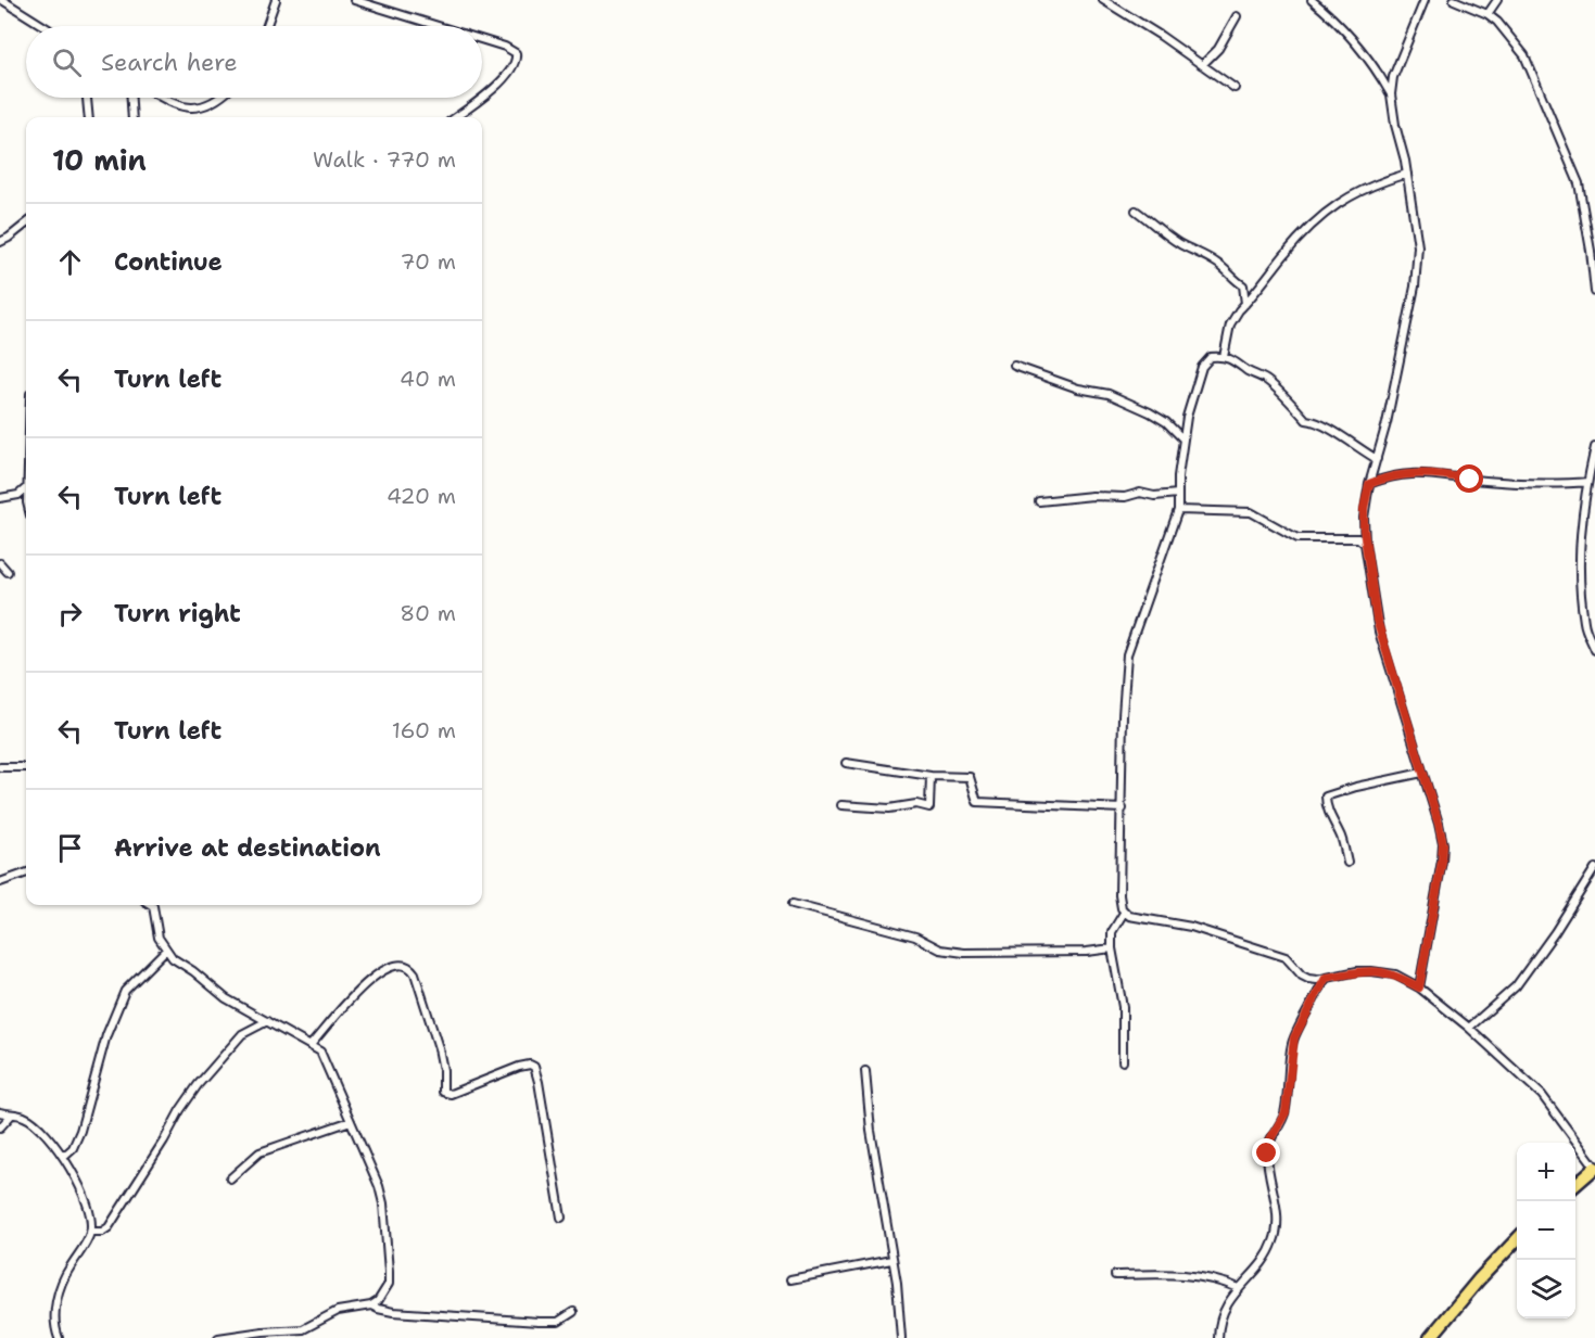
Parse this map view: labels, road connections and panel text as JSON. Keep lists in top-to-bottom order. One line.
{"page":{"search":"Search here","heading":["10 min","Walk · 770 m"],"list":[["Continue","70 m"],["Turn left","40 m"],["Turn left","420 m"],["Turn right","80 m"],["Turn left","160 m"],"Arrive at destination"],"map_buttons":["+","−"]}}
